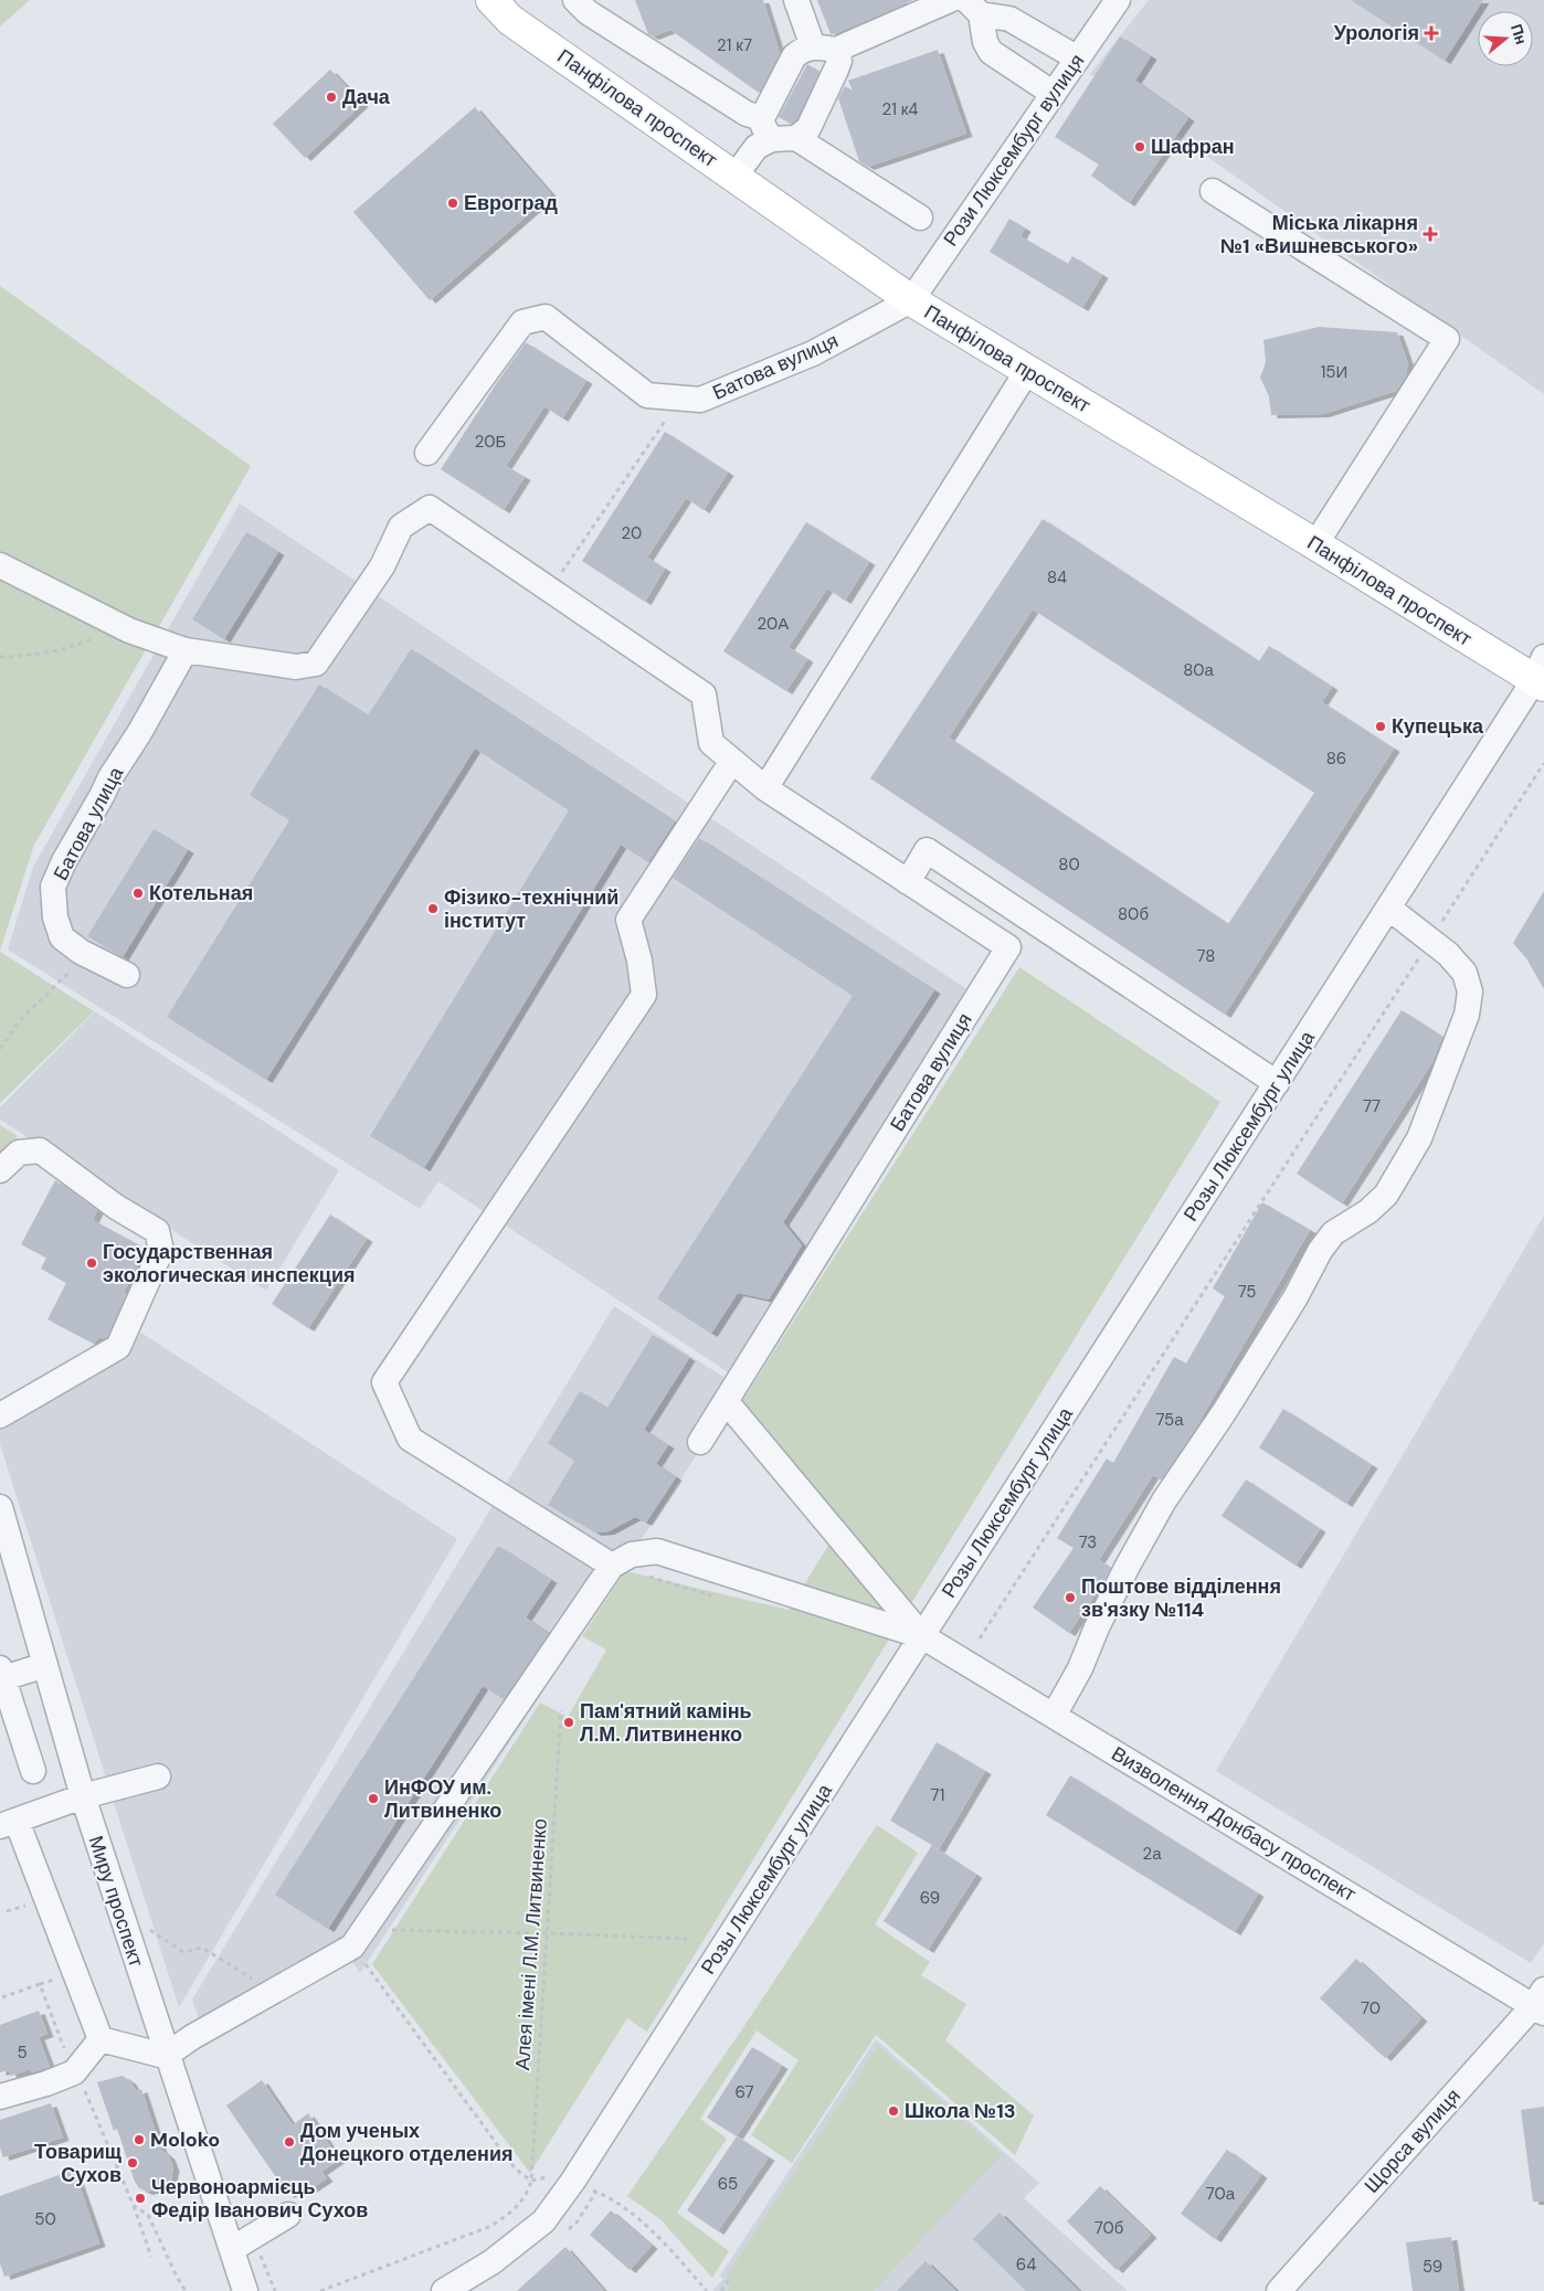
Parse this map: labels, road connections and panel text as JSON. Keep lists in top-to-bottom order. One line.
{"streets":{"main road":["Панфілова проспект"],"street":["Рози Люксембург вулиця","Батова вулиця","Батова улица","Розы Люксембург улица","Визволення Донбасу проспект","Миру проспект","Щорса вулиця"],"path":["Алея імені Л.М. Литвиненко"]},"crossings":[["Панфілова проспект","Рози Люксембург вулиця"],["Панфілова проспект","Батова вулиця"],["Панфілова проспект","Розы Люксембург улица"],["Рози Люксембург вулиця","Батова вулиця"],["Розы Люксембург улица","Визволення Донбасу проспект"],["Визволення Донбасу проспект","Щорса вулиця"]],"places":{"health":["Урологія","Міська лікарня №1 «Вишневського»"],"other":["Дача","Шафран","Евроград","Купецька","Котельная","Фізико-технічний інститут","Государственная экологическая инспекция","Поштове відділення зв'язку №114","Пам'ятний камінь Л.М. Литвиненко","ИнФОУ им. Литвиненко","Школа №13","Moloko","Дом ученых Донецкого отделения","Товарищ Сухов","Червоноармієць Федір Іванович Сухов"]},"house_numbers":["21 к7","21 к4","15И","20Б","20","84","20А","80а","86","80","80б","78","77","75","75а","73","71","2а","69","70","5","67","65","70а","50","70б","64","59"],"north":"right"}
